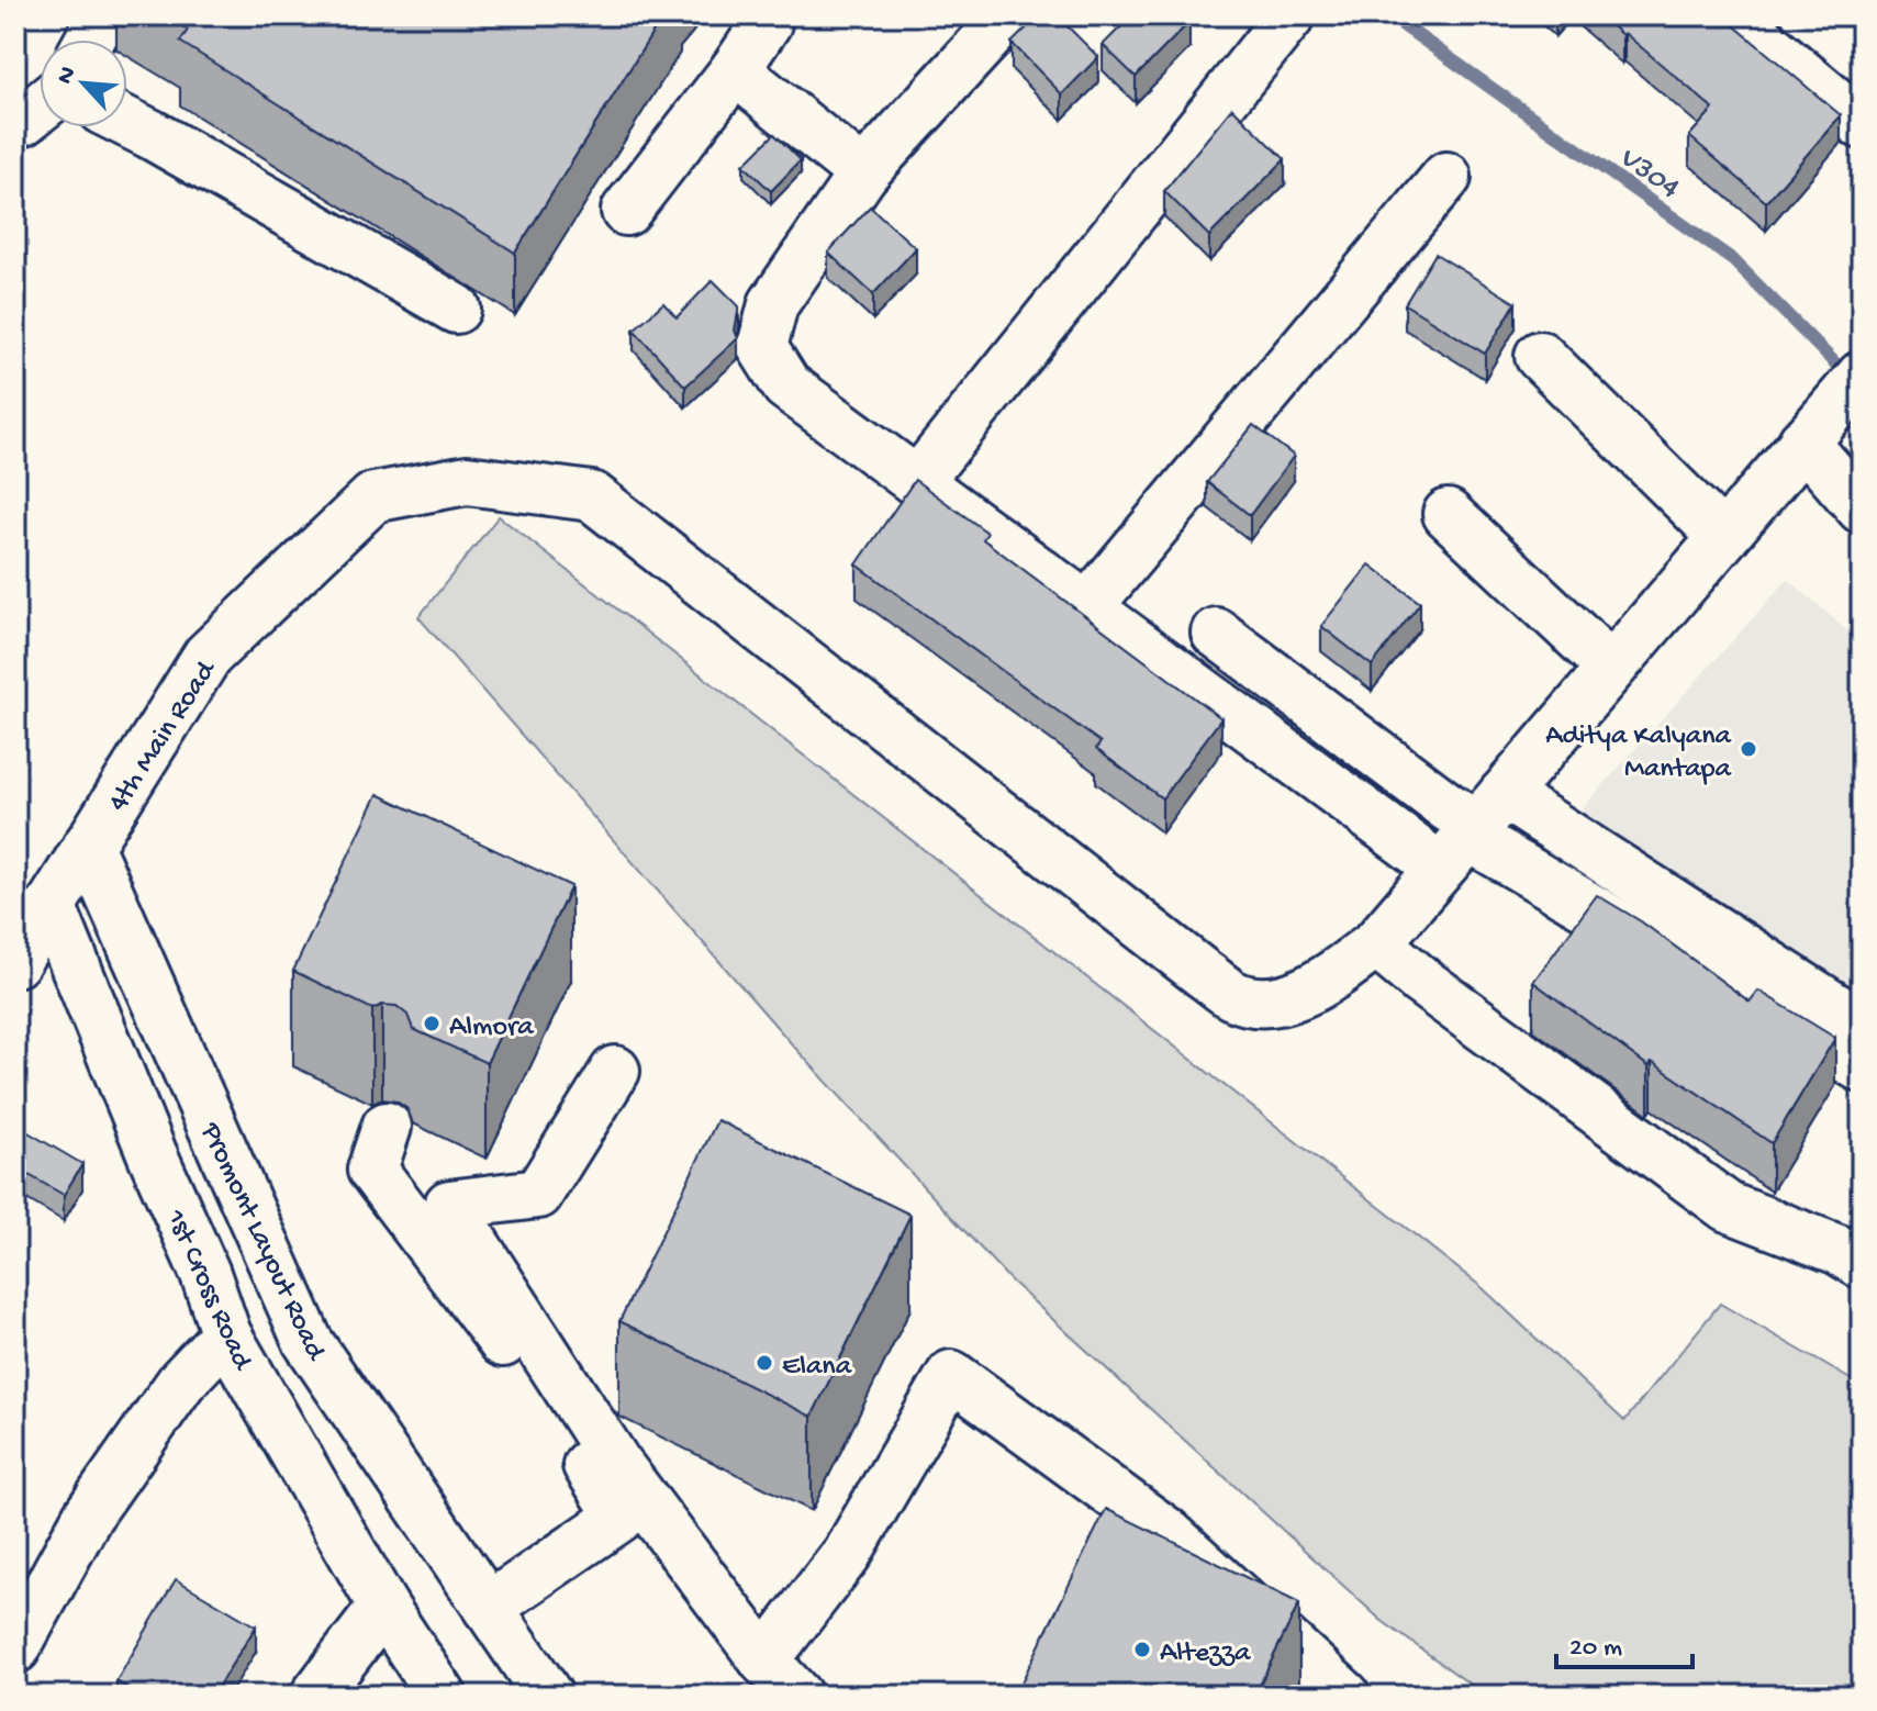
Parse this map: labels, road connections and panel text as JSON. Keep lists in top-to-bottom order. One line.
{"streets":{"street":["4th Main Road","Promont Layout Road","1st Cross Road"]},"crossings":[["4th Main Road","Promont Layout Road"],["4th Main Road","1st Cross Road"]],"water":["V304"],"places":["Aditya Kalyana Mantapa","Almora","Elana","Altezza"],"scale_bar":"20 m","north":"top left"}
